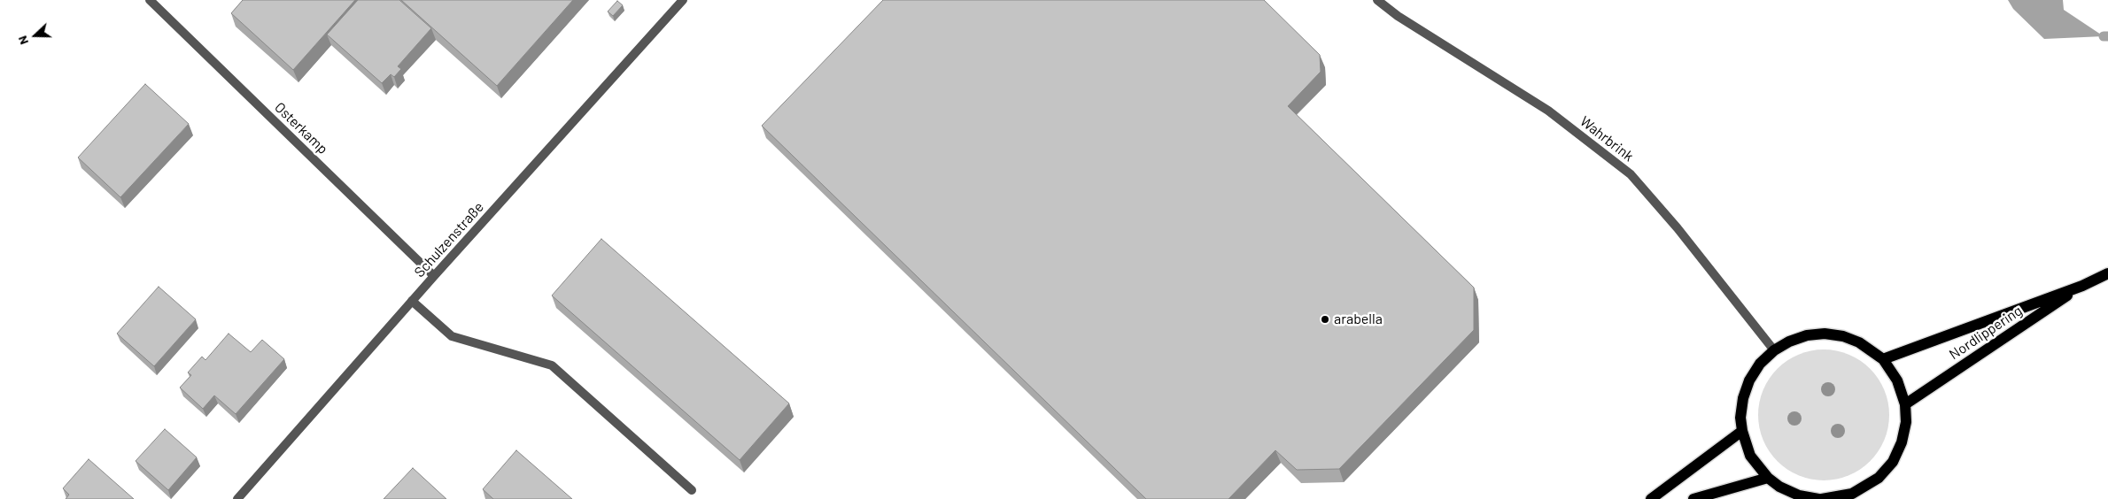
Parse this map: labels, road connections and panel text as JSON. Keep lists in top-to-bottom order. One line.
{"streets":{"main road":["Nordlippering"],"street":["Osterkamp","Wahrbrink","Schulzenstraße"]},"crossings":[["Osterkamp","Schulzenstraße"]],"places":["arabella"],"north":"left"}
